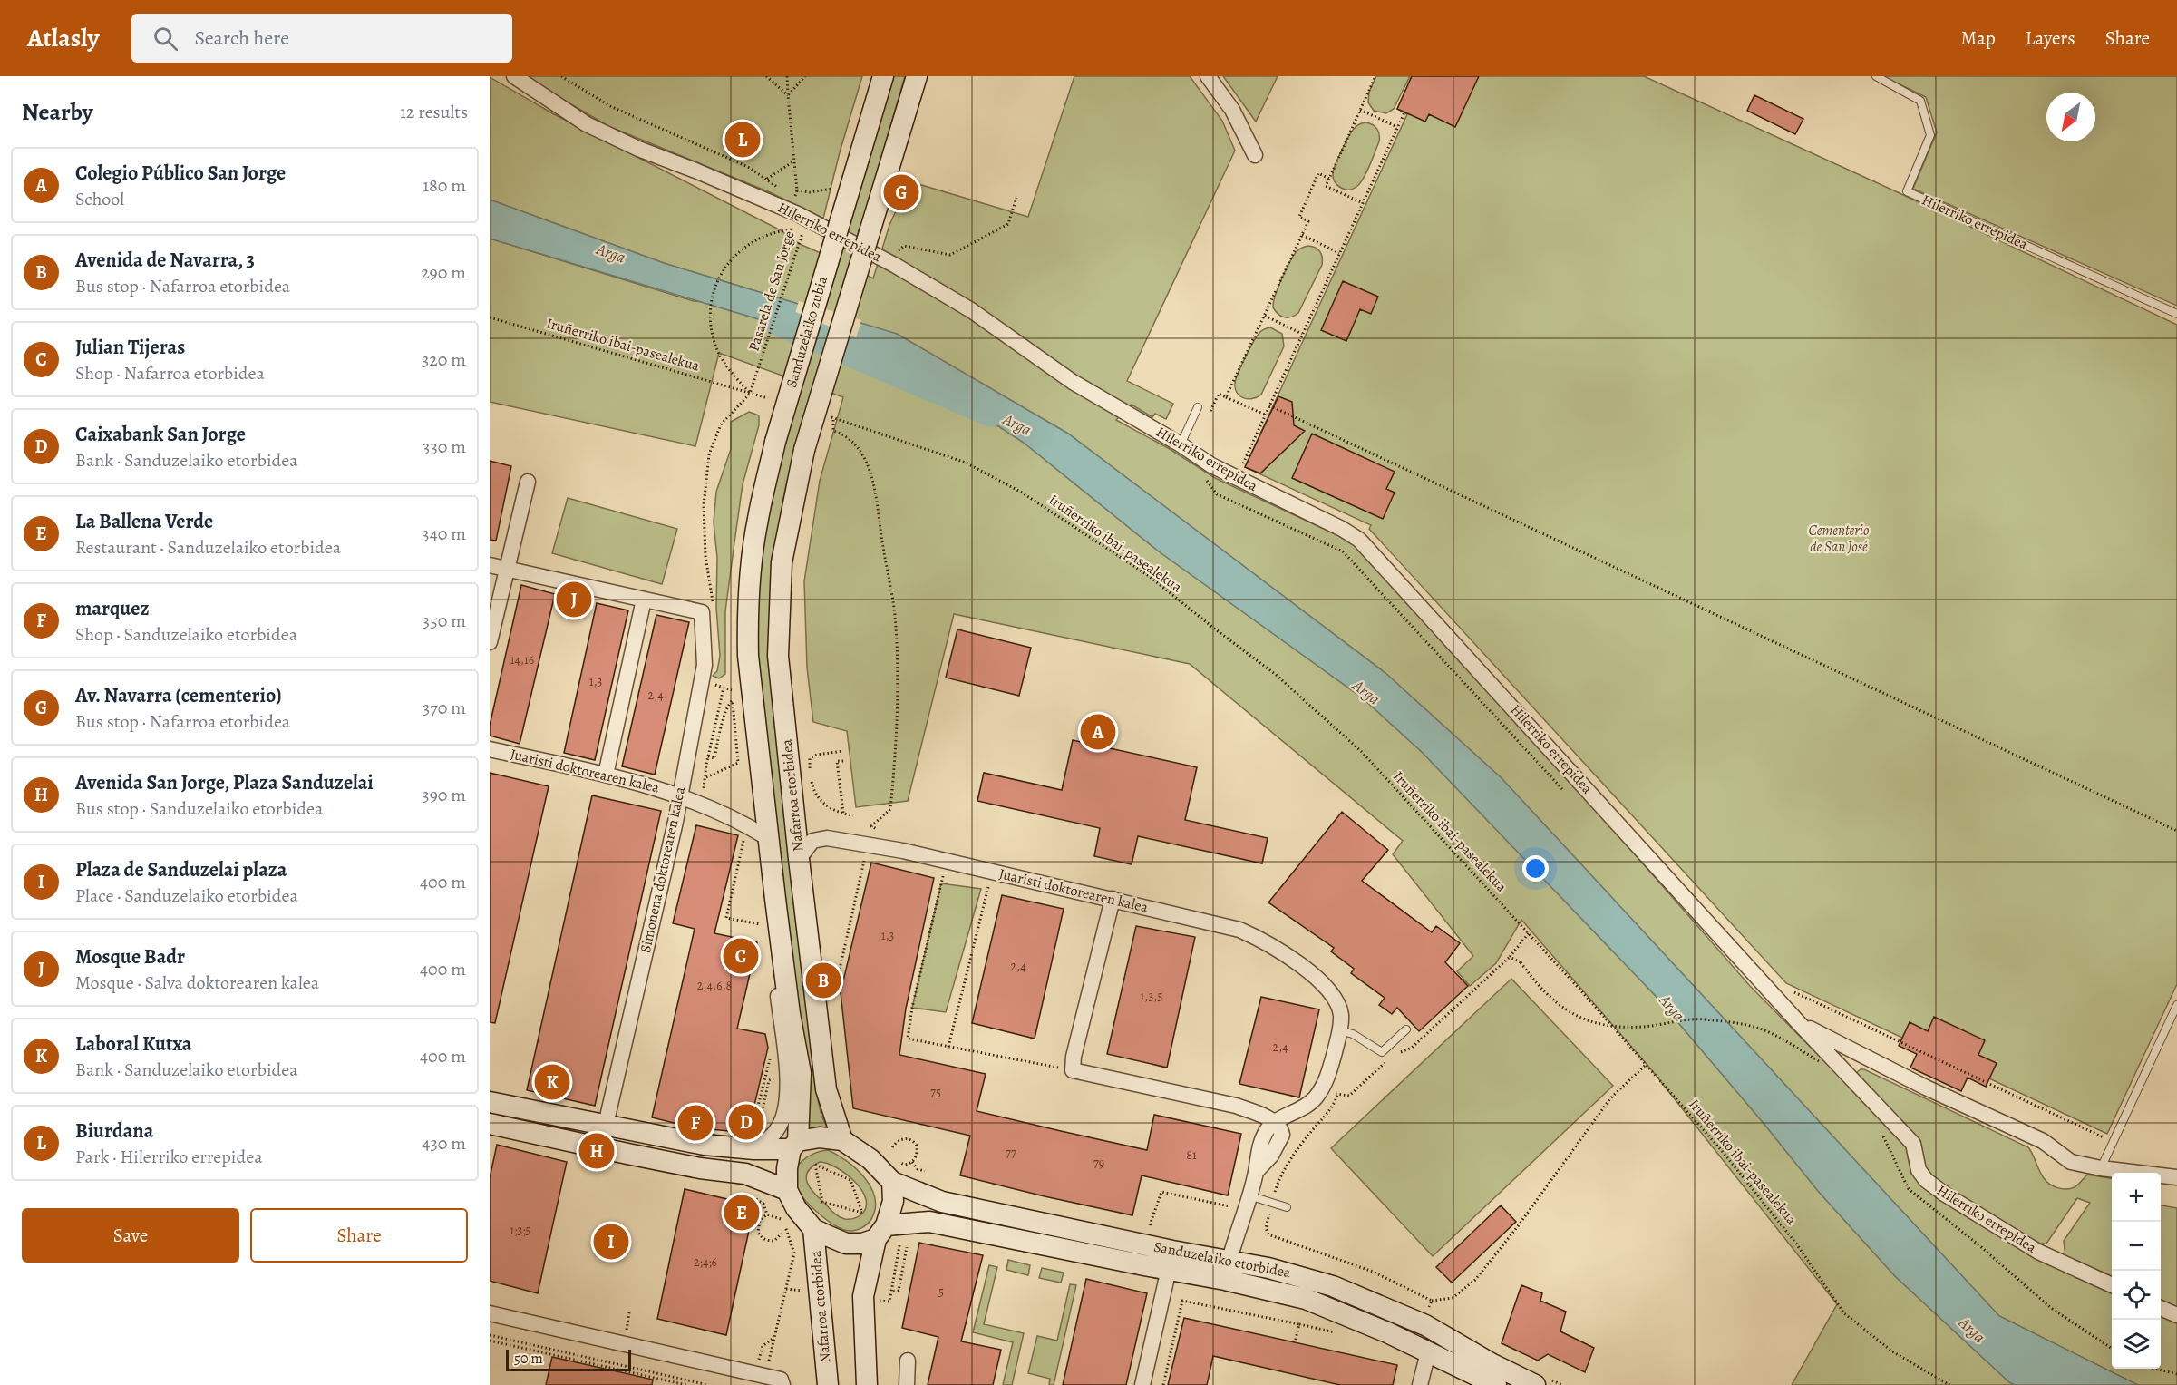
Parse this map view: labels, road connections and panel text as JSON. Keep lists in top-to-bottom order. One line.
{"streets":{"main road":["Sanduzelaiko zubia","Nafarroa etorbidea","Sanduzelaiko etorbidea"],"street":["Hilerriko errepidea","Juaristi doktorearen kalea","Simonena doktorearen kalea"],"path":["Pasarela de San Jorge","Iruñerriko ibai-pasealekua"]},"crossings":[["Pasarela de San Jorge","Iruñerriko ibai-pasealekua"],["Sanduzelaiko zubia","Nafarroa etorbidea"],["Juaristi doktorearen kalea","Nafarroa etorbidea"],["Juaristi doktorearen kalea","Simonena doktorearen kalea"],["Nafarroa etorbidea","Sanduzelaiko etorbidea"]],"water":["Arga"],"parks":["Cementerio de San José"],"house_numbers":["14,16","1,3","2,4","1,3","2,4","2,4,6,8","1,3,5","2,4","75","77","81","79","1;3;5","2;4;6","5"],"scale_bar":"50 m","north":"bottom left","page":{"header":"Atlasly","search":"Search here","nav":["Map","Layers","Share"],"heading":["Nearby","12 results"],"pins":["L","G","J","A","C","B","K","D","F","H","E","I"],"list":[{"mark":"A","name":"Colegio Público San Jorge","note":"School","value":"180 m"},{"mark":"B","name":"Avenida de Navarra, 3","note":"Bus stop · Nafarroa etorbidea","value":"290 m"},{"mark":"C","name":"Julian Tijeras","note":"Shop · Nafarroa etorbidea","value":"320 m"},{"mark":"D","name":"Caixabank San Jorge","note":"Bank · Sanduzelaiko etorbidea","value":"330 m"},{"mark":"E","name":"La Ballena Verde","note":"Restaurant · Sanduzelaiko etorbidea","value":"340 m"},{"mark":"F","name":"marquez","note":"Shop · Sanduzelaiko etorbidea","value":"350 m"},{"mark":"G","name":"Av. Navarra (cementerio)","note":"Bus stop · Nafarroa etorbidea","value":"370 m"},{"mark":"H","name":"Avenida San Jorge, Plaza Sanduzelai","note":"Bus stop · Sanduzelaiko etorbidea","value":"390 m"},{"mark":"I","name":"Plaza de Sanduzelai plaza","note":"Place · Sanduzelaiko etorbidea","value":"400 m"},{"mark":"J","name":"Mosque Badr","note":"Mosque · Salva doktorearen kalea","value":"400 m"},{"mark":"K","name":"Laboral Kutxa","note":"Bank · Sanduzelaiko etorbidea","value":"400 m"},{"mark":"L","name":"Biurdana","note":"Park · Hilerriko errepidea","value":"430 m"}],"map_buttons":["+","−"],"buttons":["Save","Share"],"scale":"50 m"}}
